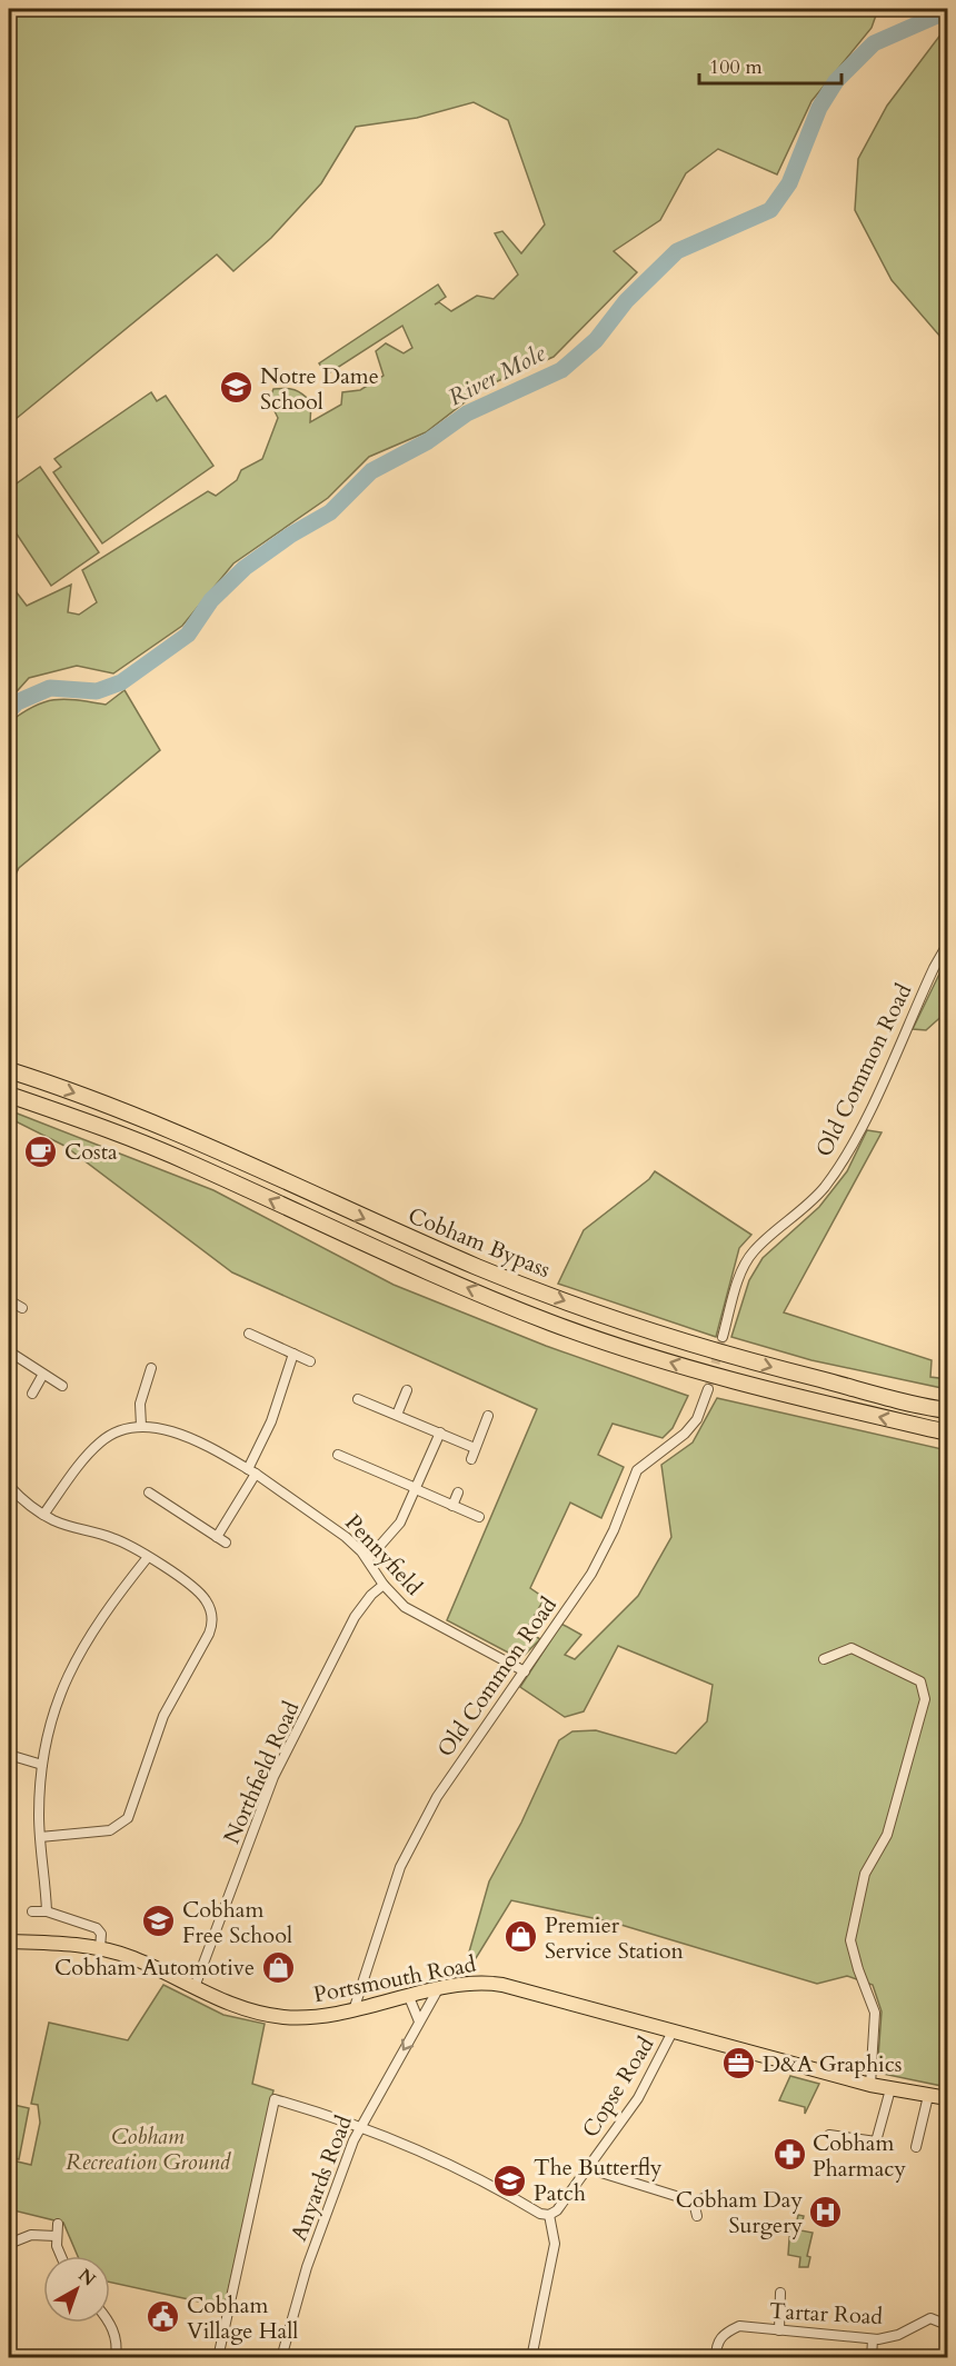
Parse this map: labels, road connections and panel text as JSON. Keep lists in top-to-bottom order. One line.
{"streets":{"highway":["Cobham Bypass"],"main road":["Portsmouth Road"],"street":["Old Common Road","Pennyfield","Northfield Road","Copse Road","Anyards Road","Tartar Road"]},"crossings":[["Old Common Road","Pennyfield"],["Old Common Road","Portsmouth Road"],["Pennyfield","Northfield Road"],["Northfield Road","Portsmouth Road"],["Portsmouth Road","Copse Road"],["Portsmouth Road","Anyards Road"]],"water":["River Mole"],"parks":["Cobham Recreation Ground"],"places":{"school or university":["Notre Dame School","Cobham Free School","The Butterfly Patch"],"cafe":["Costa"],"shop":["Premier Service Station","Cobham Automotive"],"office":["D&A Graphics"],"pharmacy":["Cobham Pharmacy"],"hospital":["Cobham Day Surgery"],"public building":["Cobham Village Hall"]},"scale_bar":"100 m","north":"top right"}
